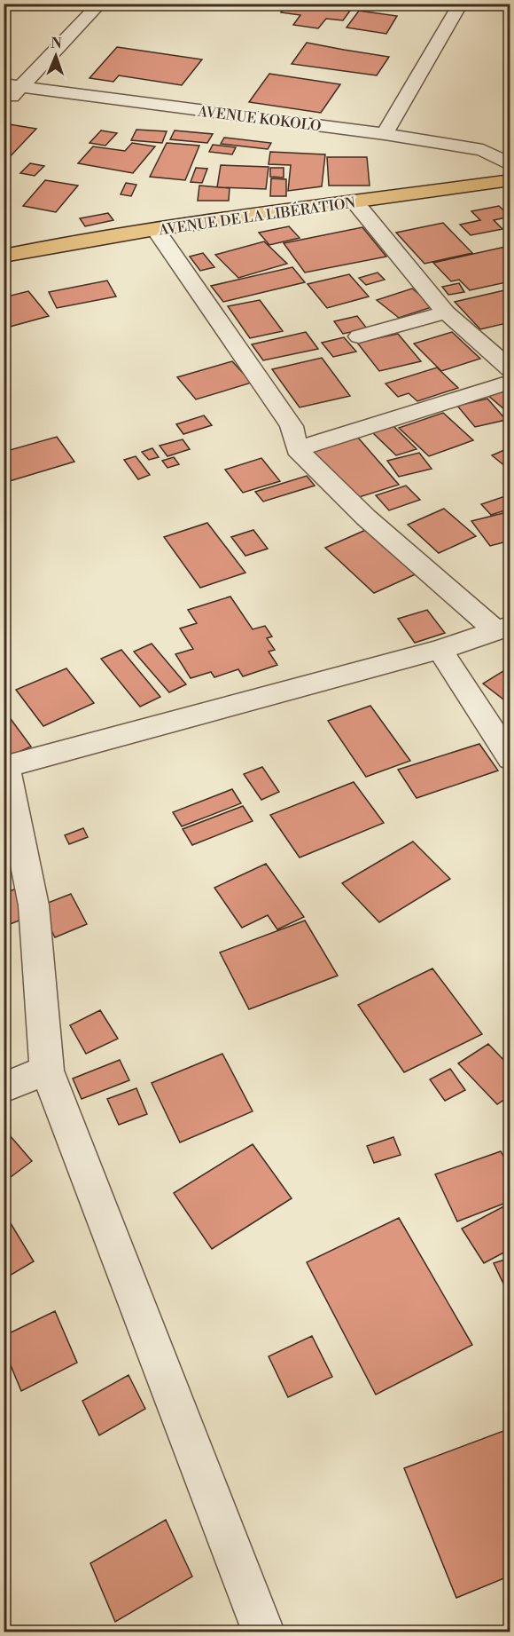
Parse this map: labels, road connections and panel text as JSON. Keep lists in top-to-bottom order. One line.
{"streets":{"highway":["AVENUE DE LA LIBÉRATION"],"street":["AVENUE KOKOLO"]},"crossings":[["AVENUE KOKOLO","AVENUE DE LA LIBÉRATION"]],"north":"top"}
